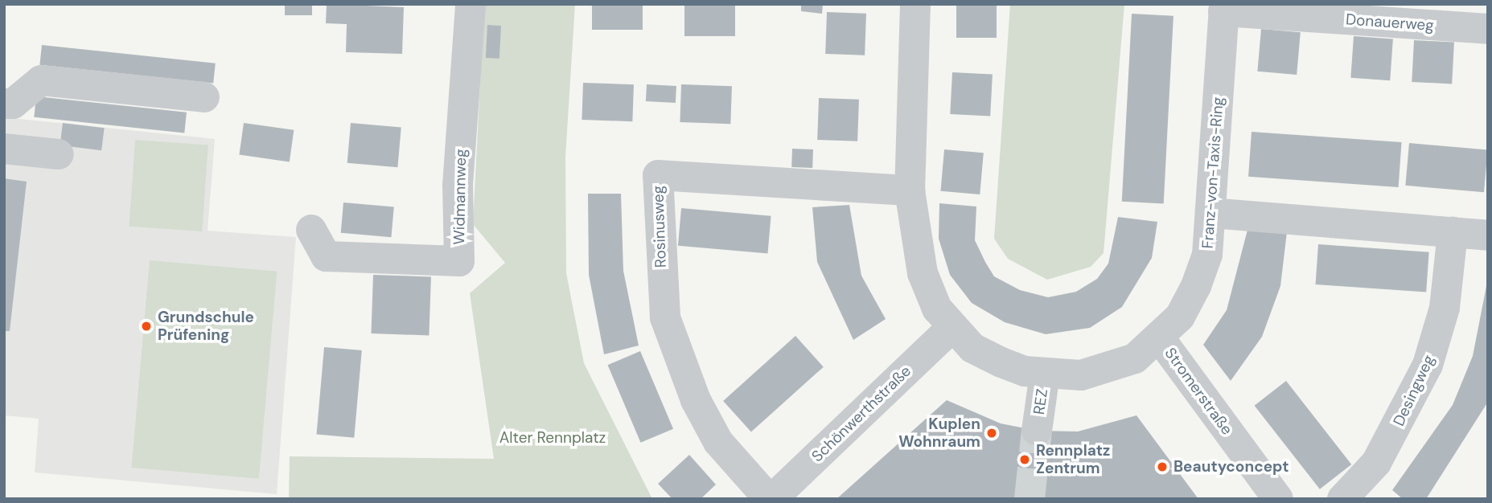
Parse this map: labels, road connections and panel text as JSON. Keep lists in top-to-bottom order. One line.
{"streets":{"street":["Donauerweg","Franz-von-Taxis-Ring","Widmannweg","Rosinusweg","Desingweg","Stromerstraße","REZ","Schönwerthstraße"]},"crossings":[["Donauerweg","Franz-von-Taxis-Ring"],["Franz-von-Taxis-Ring","Stromerstraße"],["Franz-von-Taxis-Ring","REZ"],["Franz-von-Taxis-Ring","Schönwerthstraße"],["Rosinusweg","Schönwerthstraße"]],"parks":["Alter Rennplatz"],"places":["Grundschule Prüfening","Kuplen Wohnraum","Rennplatz Zentrum","Beautyconcept"]}
